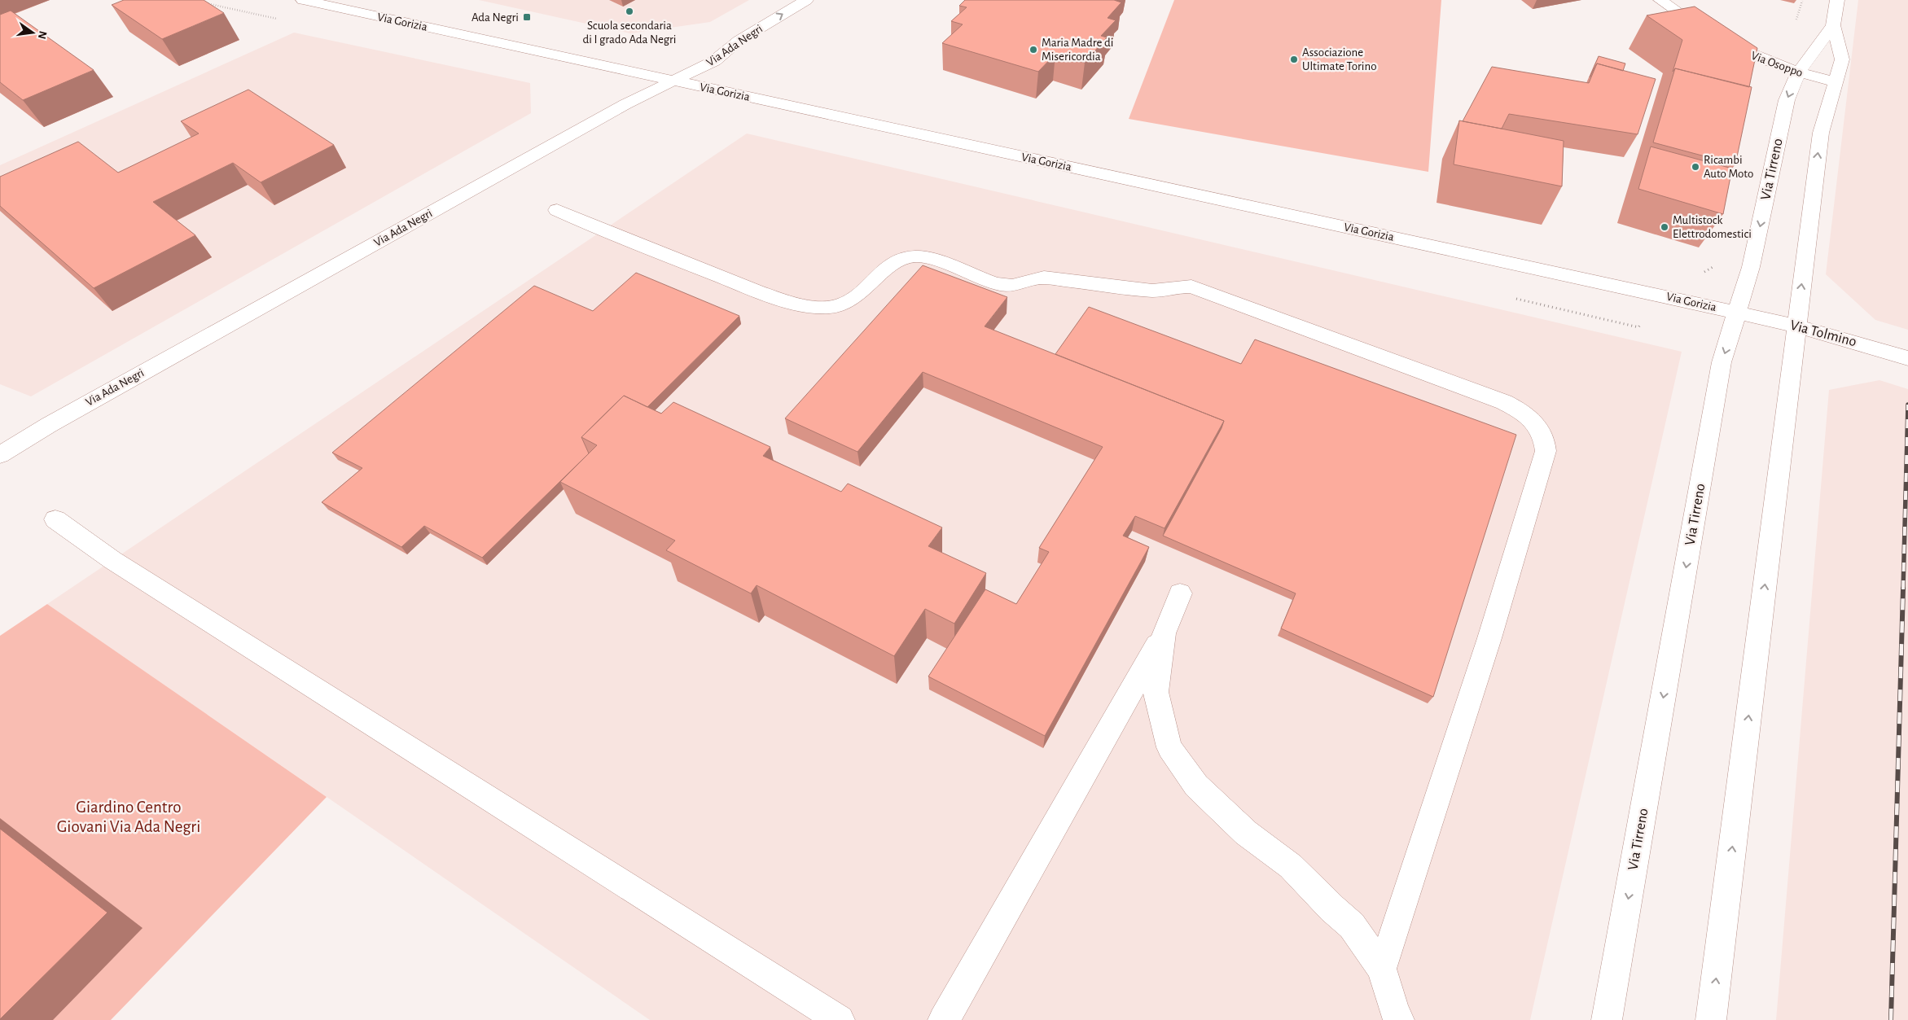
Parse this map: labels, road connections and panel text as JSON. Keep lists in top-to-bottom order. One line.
{"streets":{"street":["Via Gorizia","Via Ada Negri","Via Osoppo","Via Tirreno","Via Tolmino"]},"crossings":[["Via Gorizia","Via Ada Negri"],["Via Gorizia","Via Tirreno"],["Via Gorizia","Via Tolmino"],["Via Osoppo","Via Tirreno"],["Via Tirreno","Via Tolmino"]],"parks":["Giardino Centro Giovani Via Ada Negri"],"places":{"other":["Scuola secondaria di I grado Ada Negri","Maria Madre di Misericordia","Associazione Ultimate Torino","Ricambi Auto Moto","Multistock Elettrodomestici"],"transit":["Ada Negri"]},"north":"right"}
